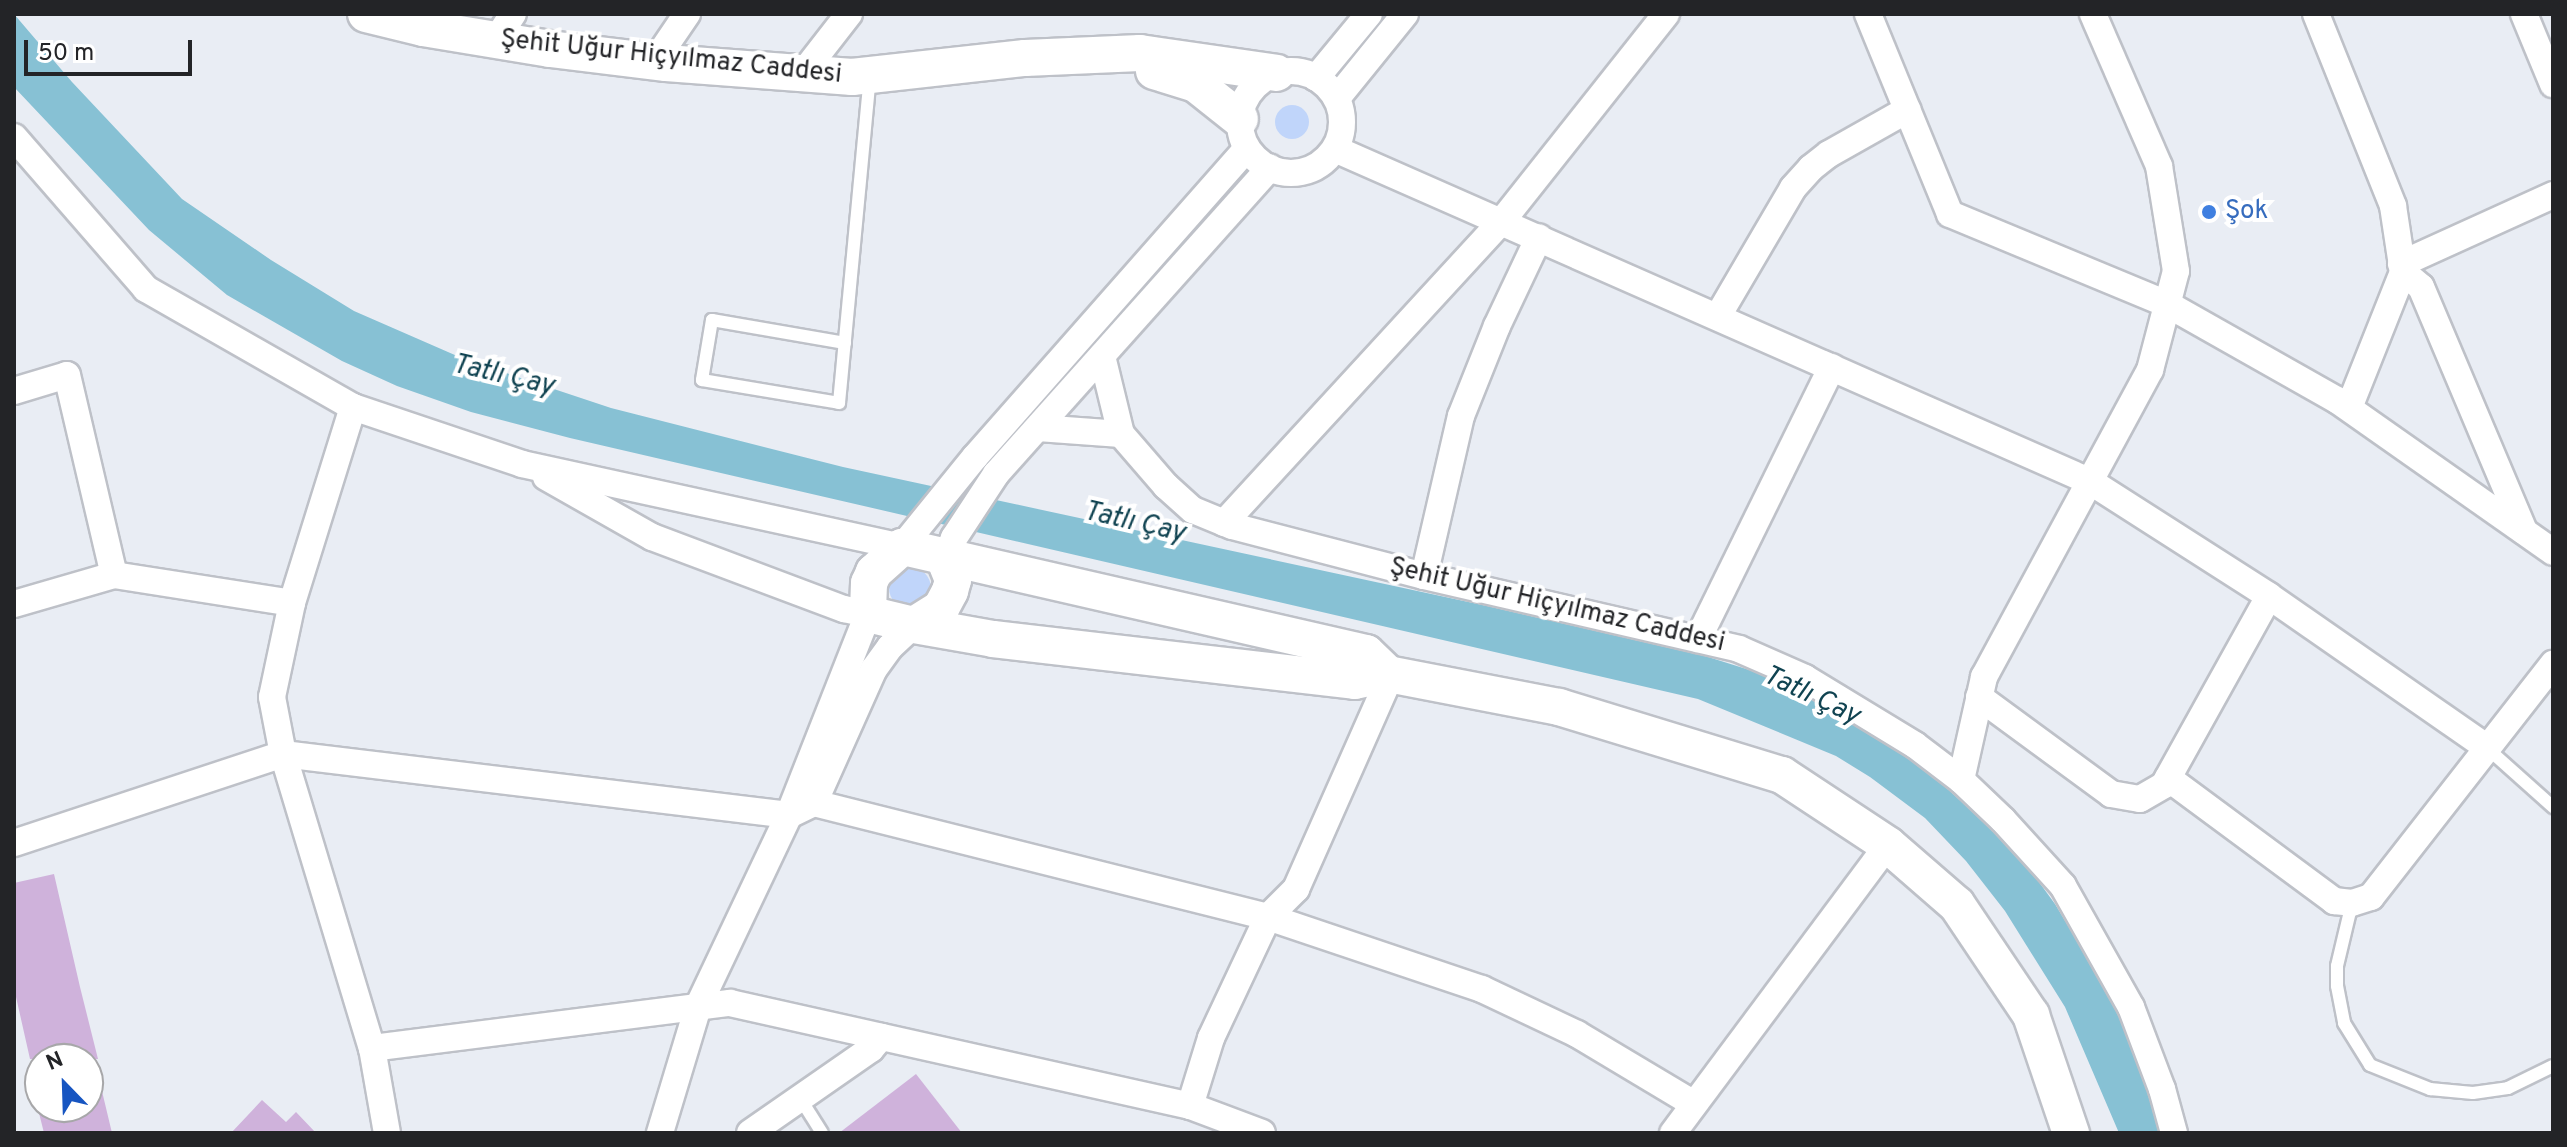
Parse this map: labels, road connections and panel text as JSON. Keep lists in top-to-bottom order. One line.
{"streets":{"street":["Şehit Uğur Hiçyılmaz Caddesi"]},"water":["Tatlı Çay"],"places":["Şok"],"scale_bar":"50 m","north":"top left"}
